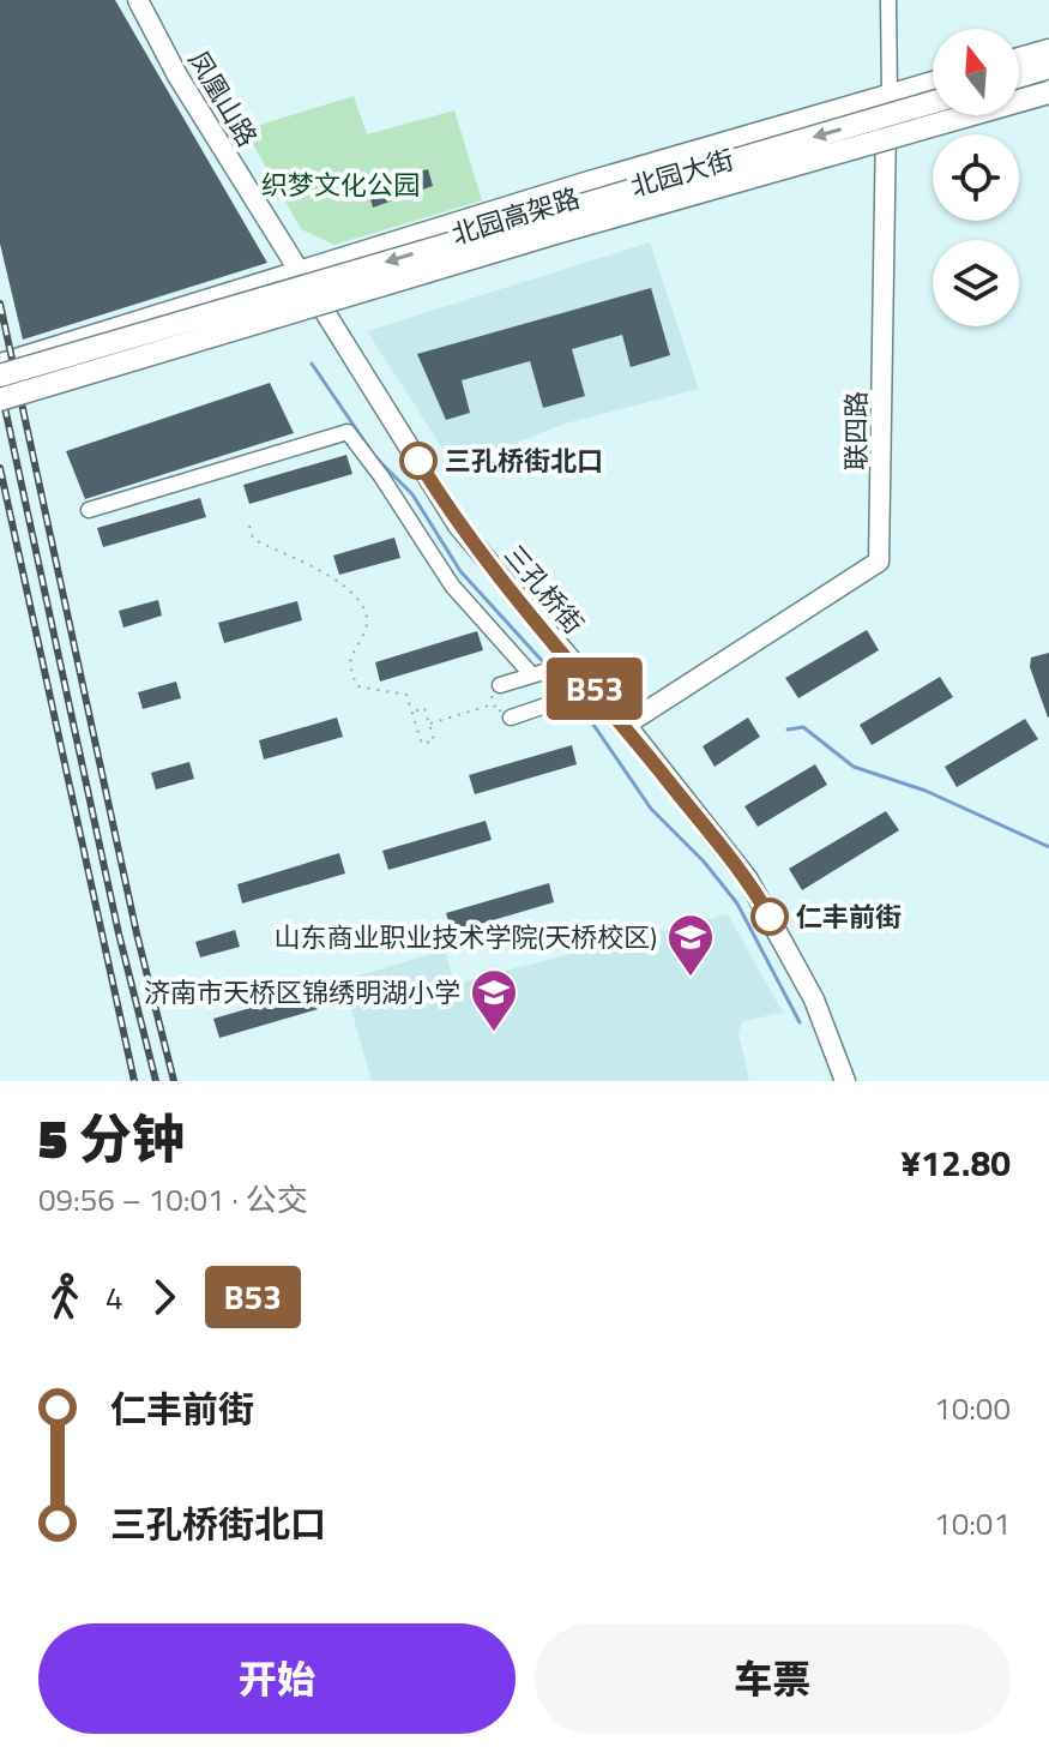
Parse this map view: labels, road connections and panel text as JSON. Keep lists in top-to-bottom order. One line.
{"streets":{"highway":["北园高架路"],"main road":["凤凰山路","北园大街","联四路","三孔桥街"]},"crossings":[["凤凰山路","北园大街"],["凤凰山路","三孔桥街"],["北园大街","北园高架路"],["北园大街","联四路"],["北园大街","三孔桥街"],["联四路","三孔桥街"]],"parks":["织梦文化公园"],"places":{"other":["三孔桥街北口","仁丰前街"],"school or university":["山东商业职业技术学院(天桥校区)","济南市天桥区锦绣明湖小学"]},"lines":["bus line B53"],"north":"top","page":{"on_map":"B53","heading":["5 分钟","09:56 – 10:01 · 公交","¥12.80"],"legs":["4","B53"],"list":[{"name":"仁丰前街","value":"10:00"},{"name":"三孔桥街北口","value":"10:01"}],"buttons":["开始","车票"]}}
